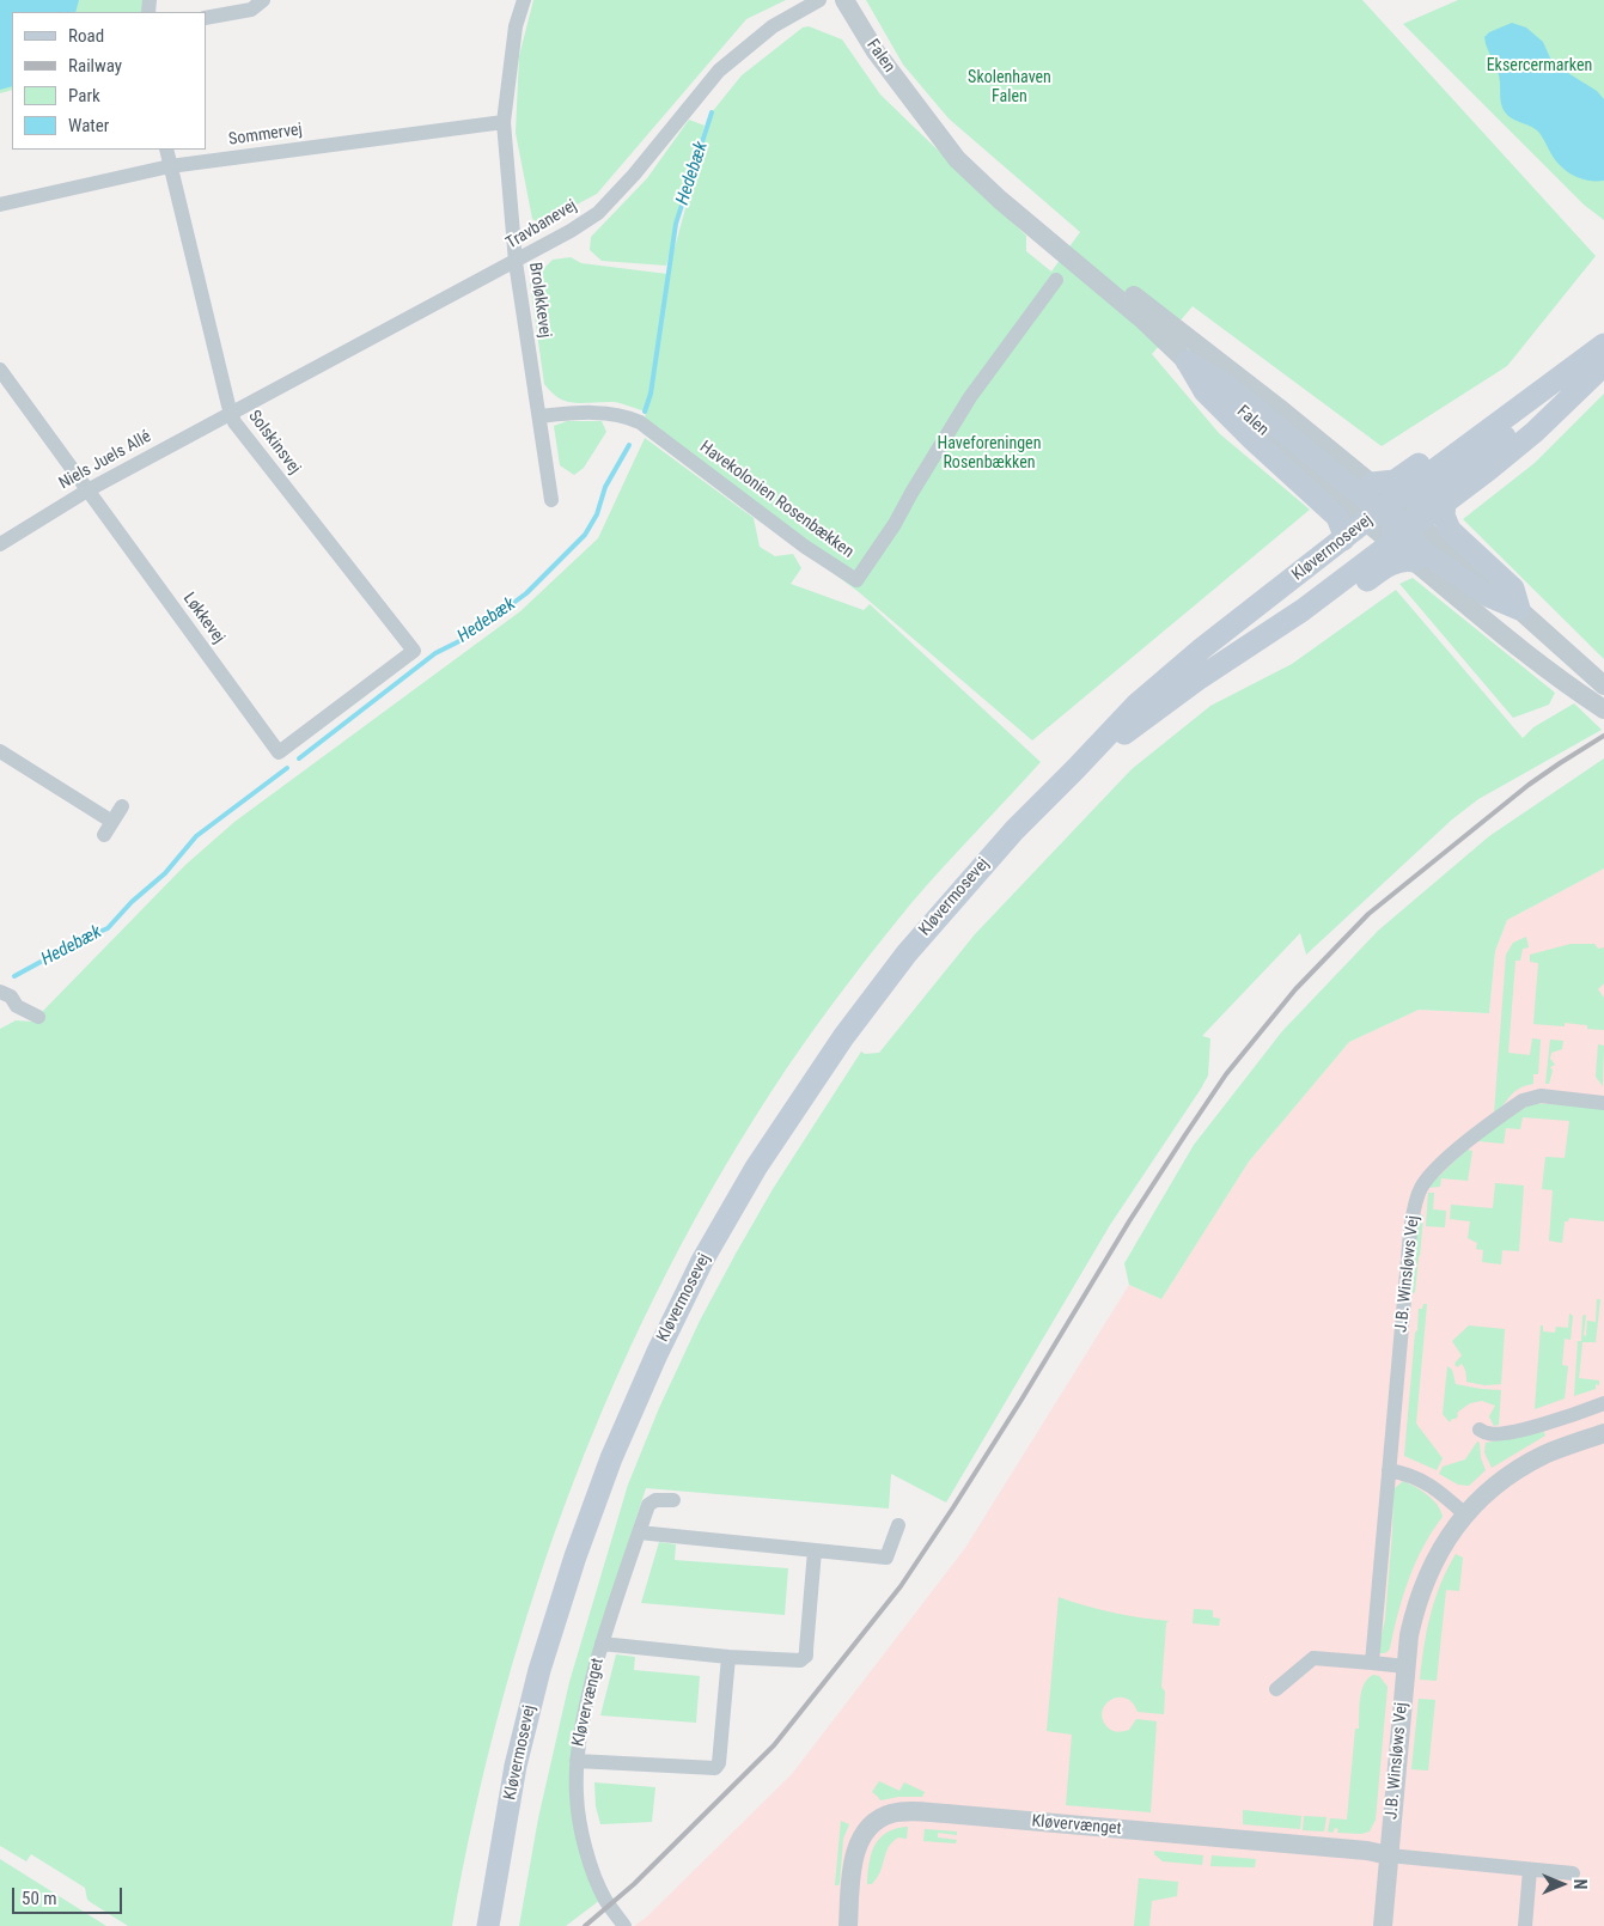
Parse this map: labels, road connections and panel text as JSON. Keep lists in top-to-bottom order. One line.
{"streets":{"main road":["Kløvermosevej"],"street":["Falen","Sommervej","Travbanevej","Broløkkevej","Solskinsvej","Niels Juels Allé","Havekolonien Rosenbækken","Løkkevej","J.B. Winsløws Vej","Kløvervænget"]},"crossings":[["Falen","Kløvermosevej"],["Sommervej","Broløkkevej"],["Sommervej","Solskinsvej"],["Travbanevej","Broløkkevej"],["Travbanevej","Solskinsvej"],["Travbanevej","Niels Juels Allé"],["Broløkkevej","Havekolonien Rosenbækken"],["Solskinsvej","Niels Juels Allé"],["Solskinsvej","Løkkevej"],["Niels Juels Allé","Løkkevej"],["J.B. Winsløws Vej","Kløvervænget"]],"water":["Hedebæk"],"parks":["Eksercermarken","Skolenhaven Falen","Haveforeningen Rosenbækken"],"legend":["Road","Railway","Park","Water"],"scale_bar":"50 m","north":"right"}
